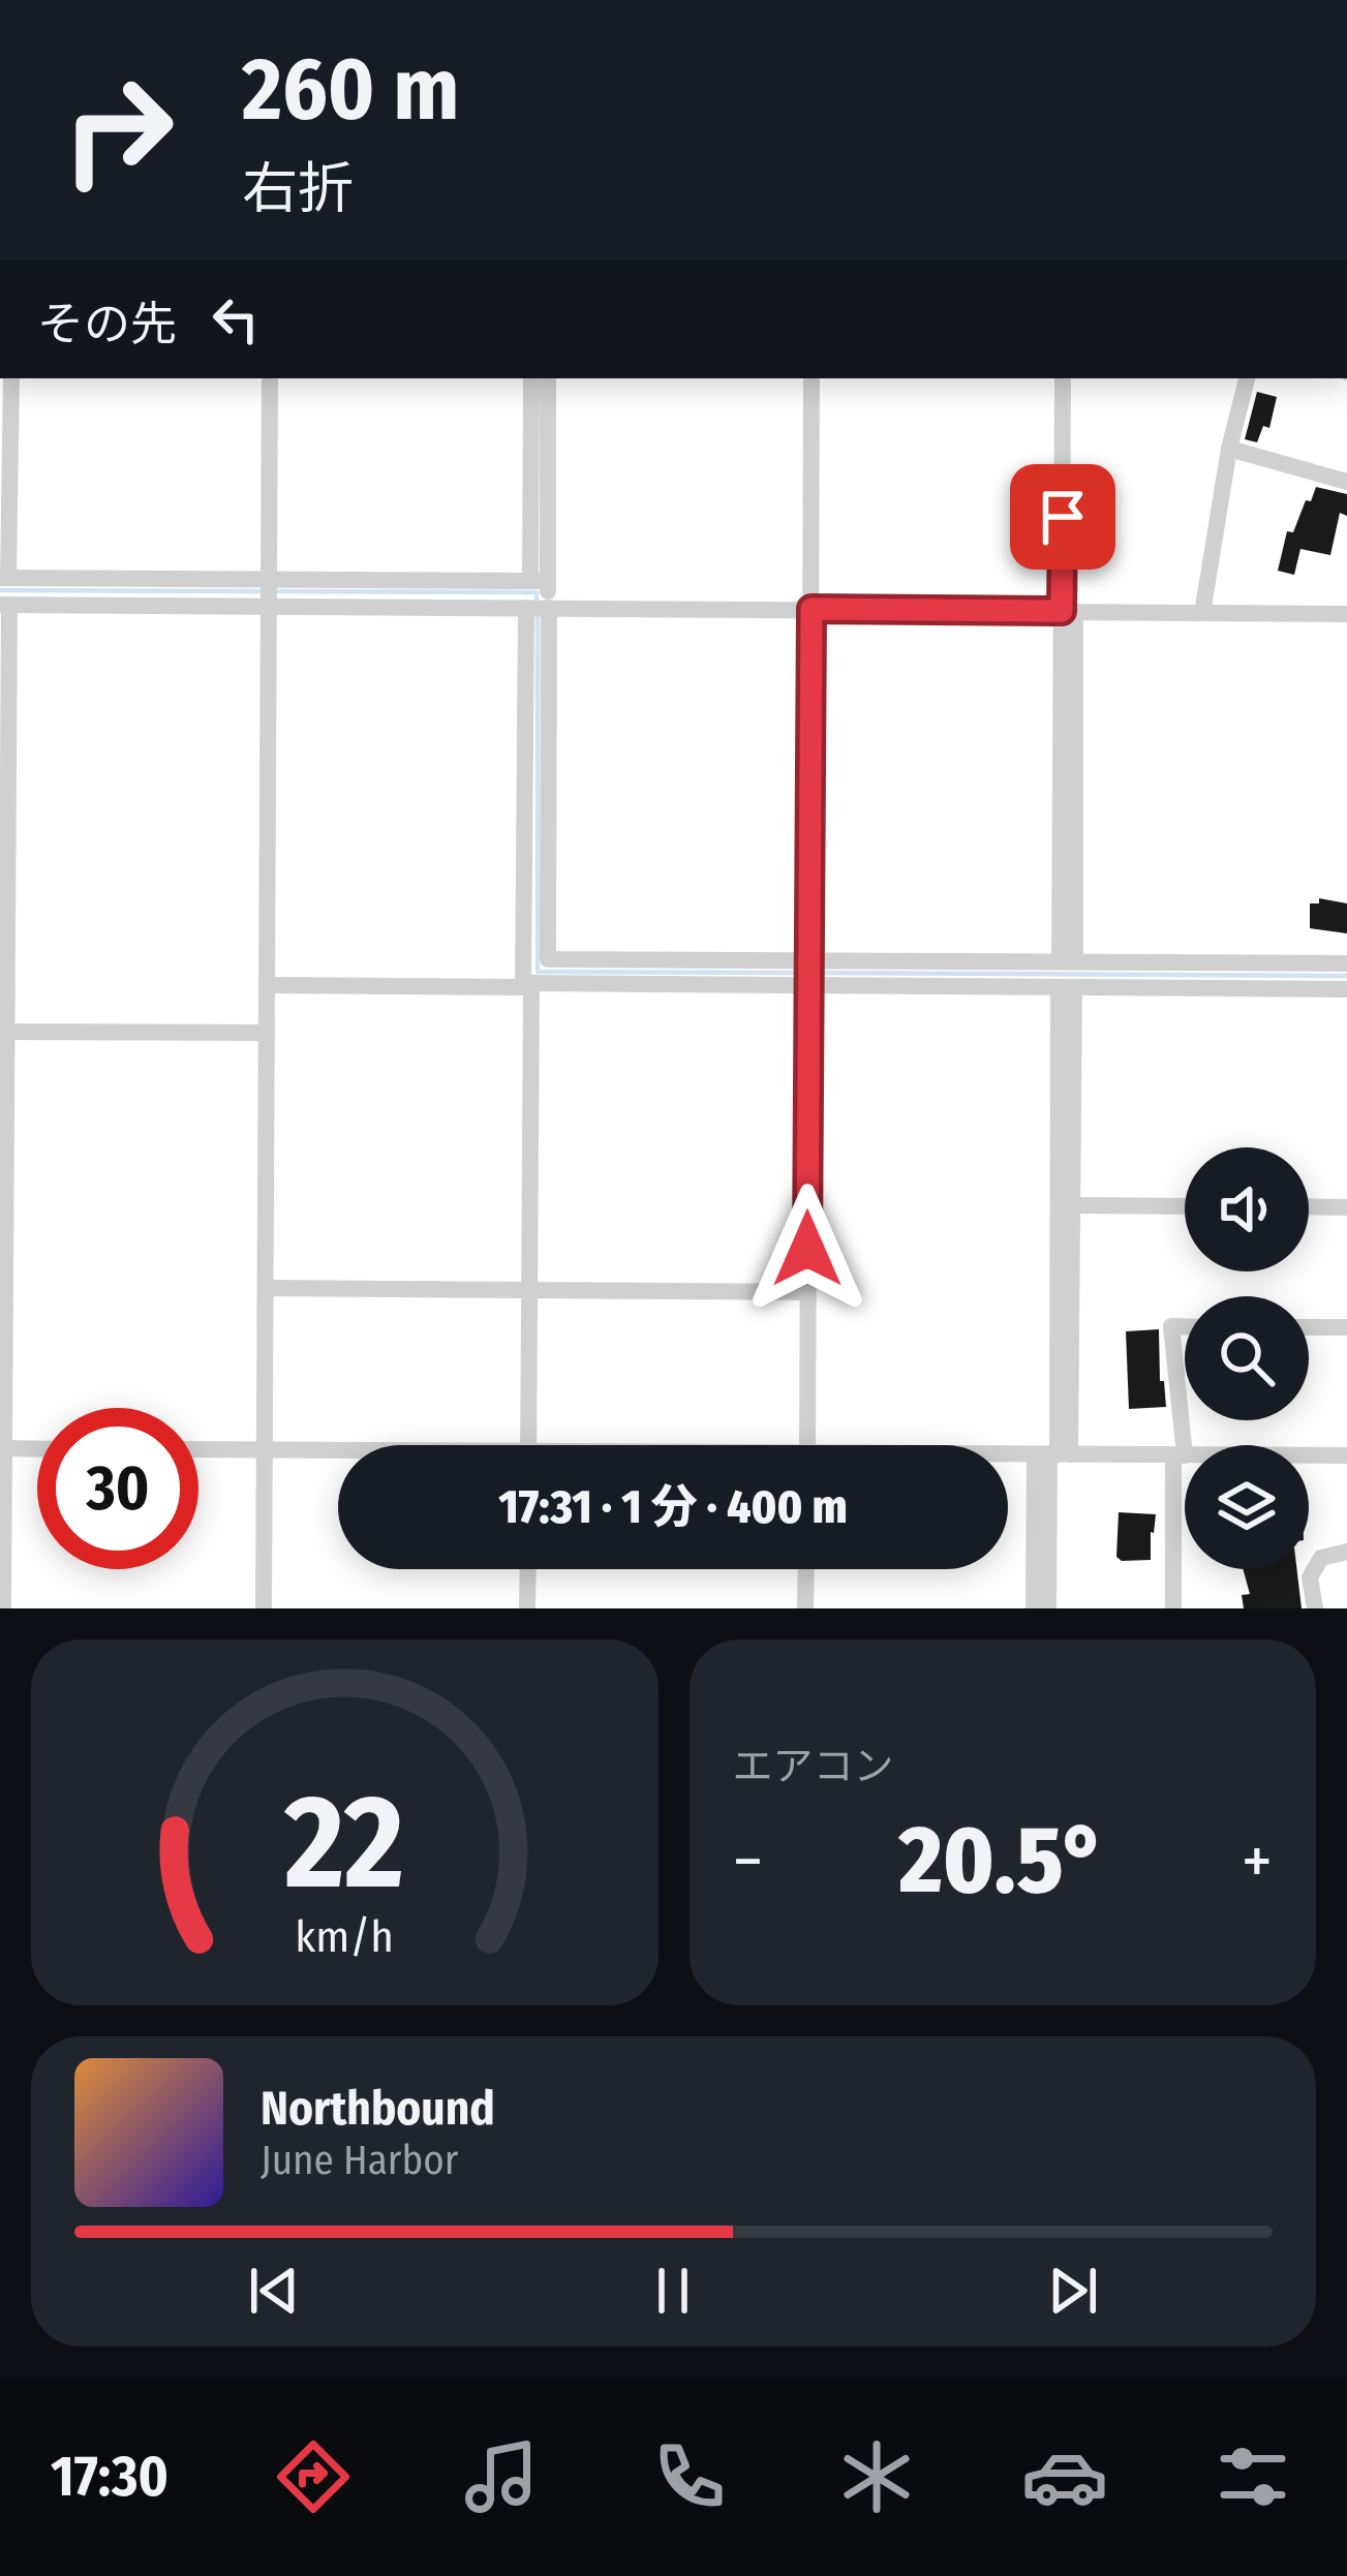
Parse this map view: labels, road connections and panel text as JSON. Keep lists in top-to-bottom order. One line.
{"page":{"turn":["260 m","右折"],"then":"その先","limit":"30","trip":"17:31 · 1 分 · 400 m","tile":"エアコン","heat":["−","20.5°","+"],"song":["Northbound","June Harbor"],"tabs":"17:30","gauge":["22","km/h"]}}
